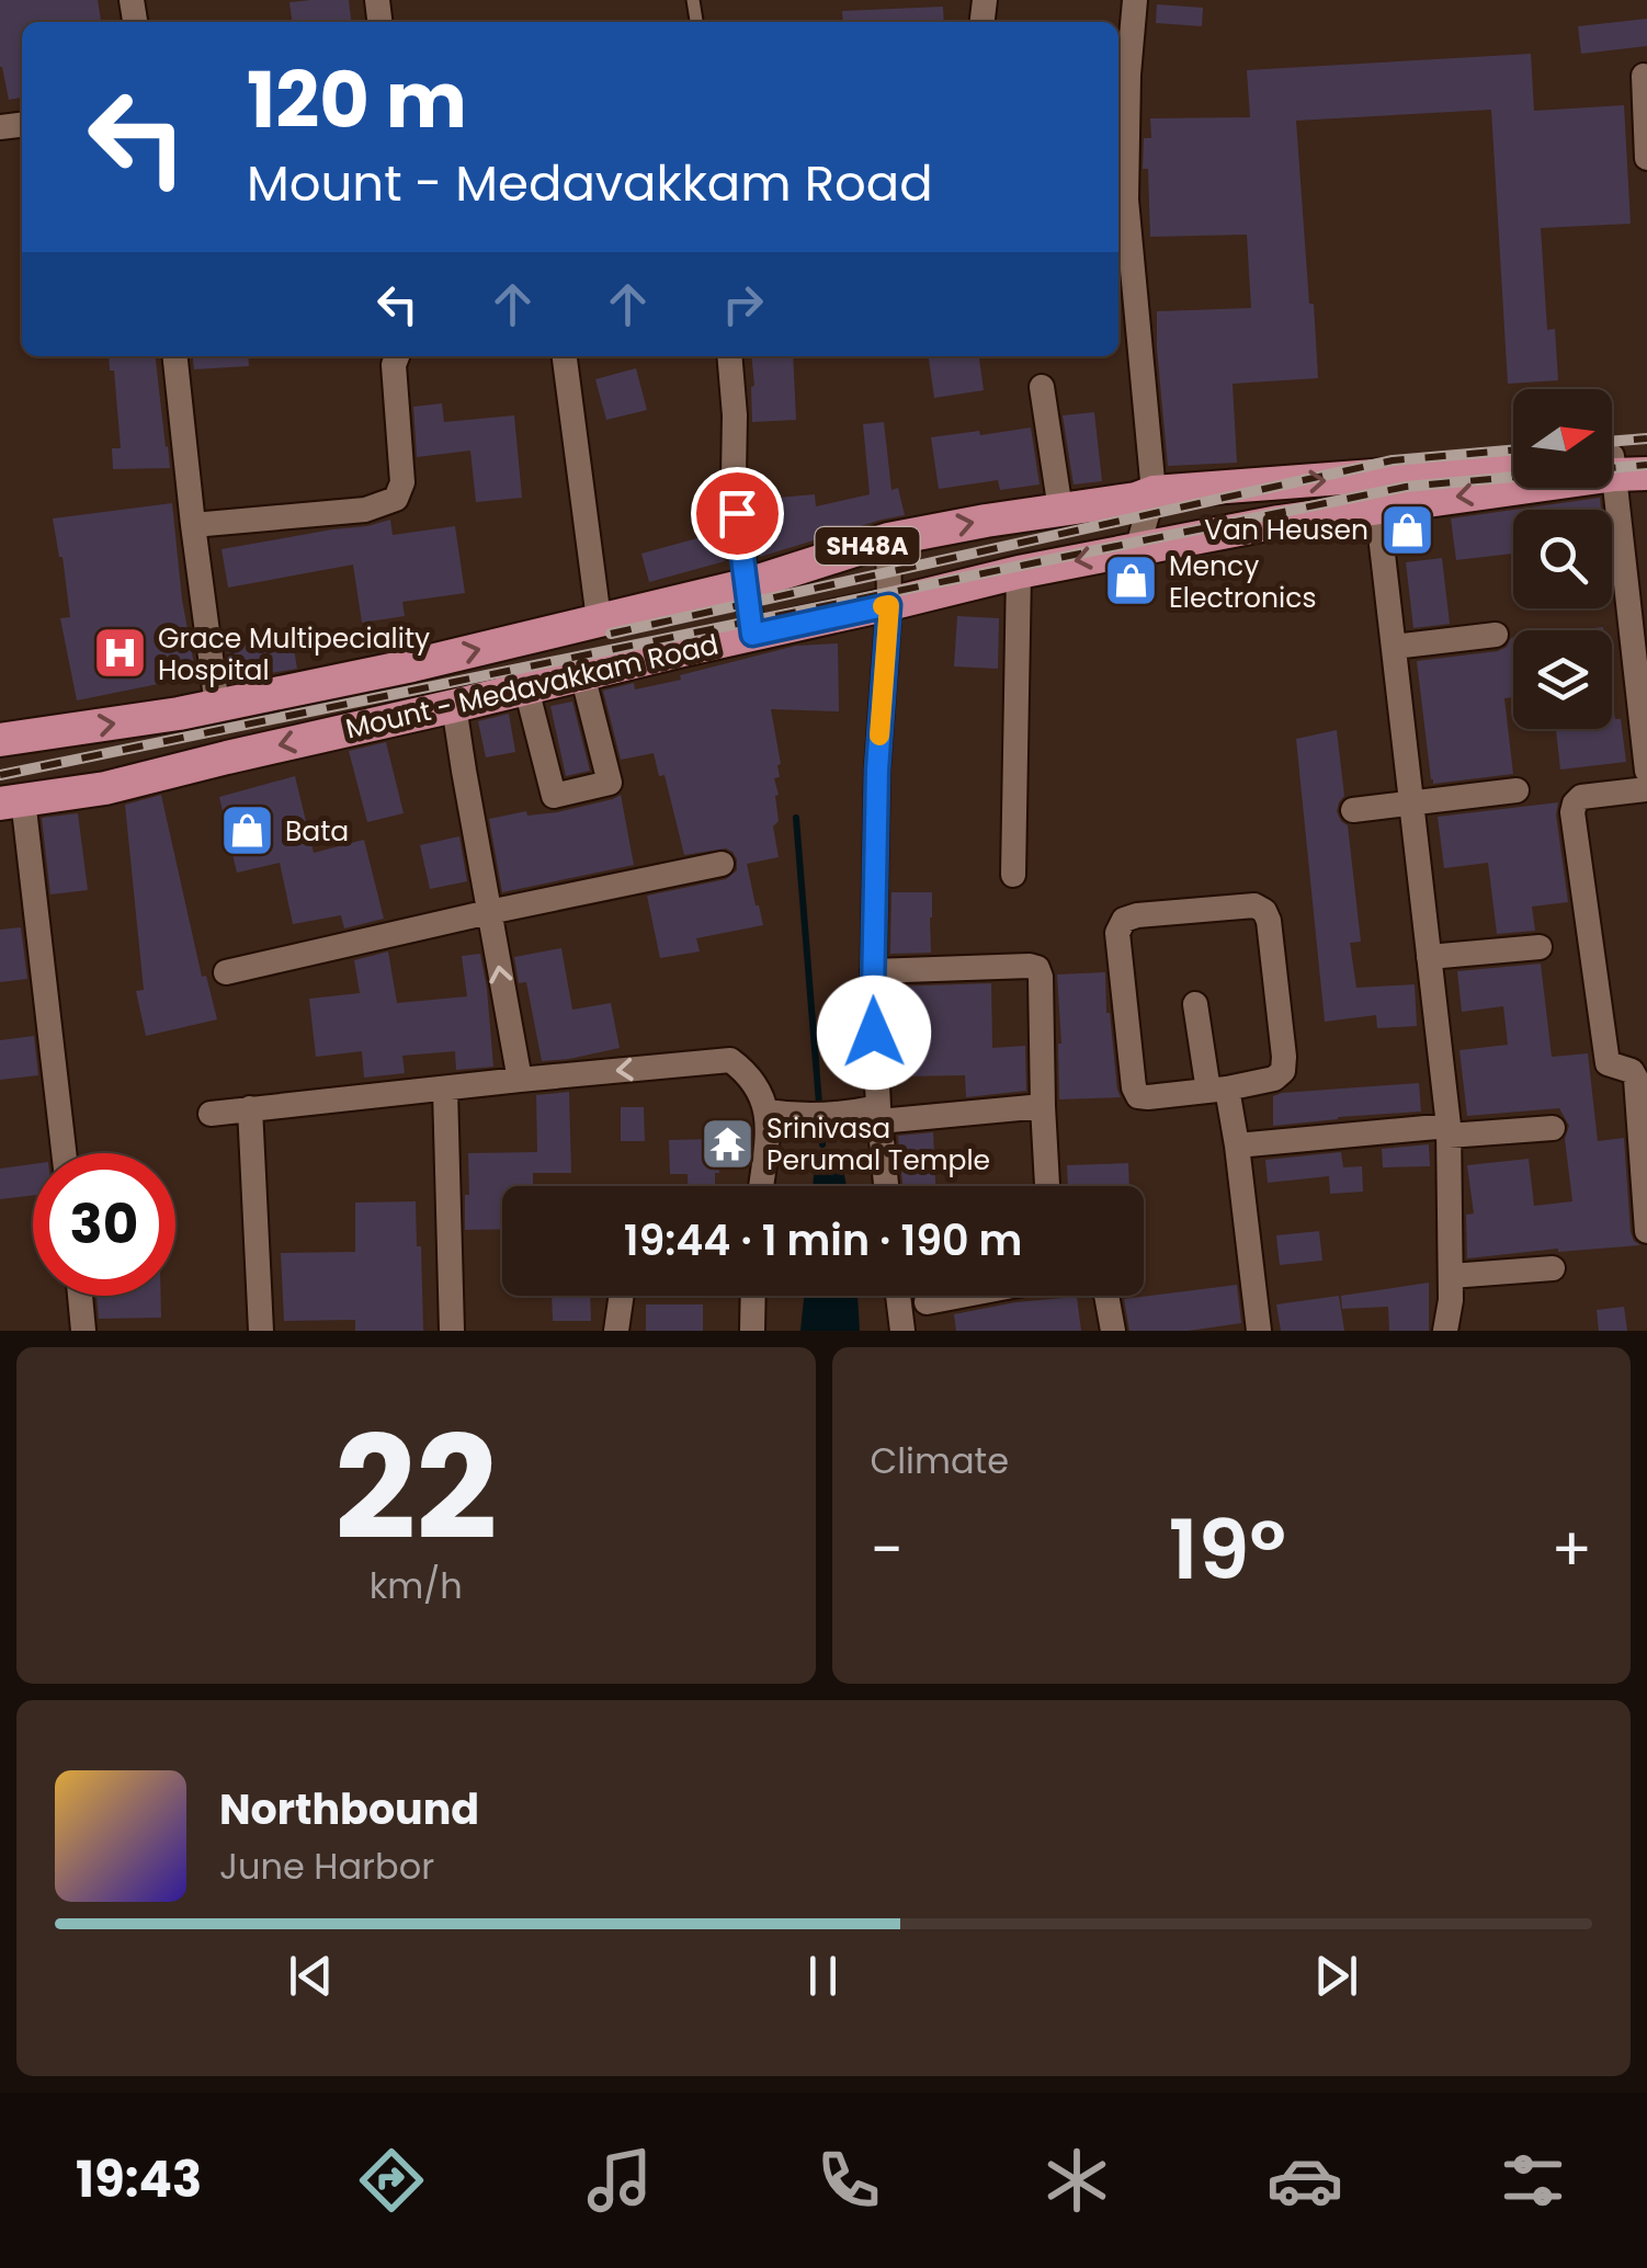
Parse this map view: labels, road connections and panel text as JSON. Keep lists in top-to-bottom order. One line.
{"streets":{"main road":["SH48A","Mount - Medavakkam Road"]},"places":{"shop":["Van Heusen","Mency Electronics","Bata"],"hospital":["Grace Multipeciality Hospital"],"temple":["Srinivasa Perumal Temple"]},"north":"right","page":{"turn":["120 m","Mount - Medavakkam Road"],"limit":"30","trip":"19:44 · 1 min · 190 m","tile":[["22","km/h"],"Climate"],"heat":["−","19°","+"],"song":["Northbound","June Harbor"],"tabs":"19:43"}}
